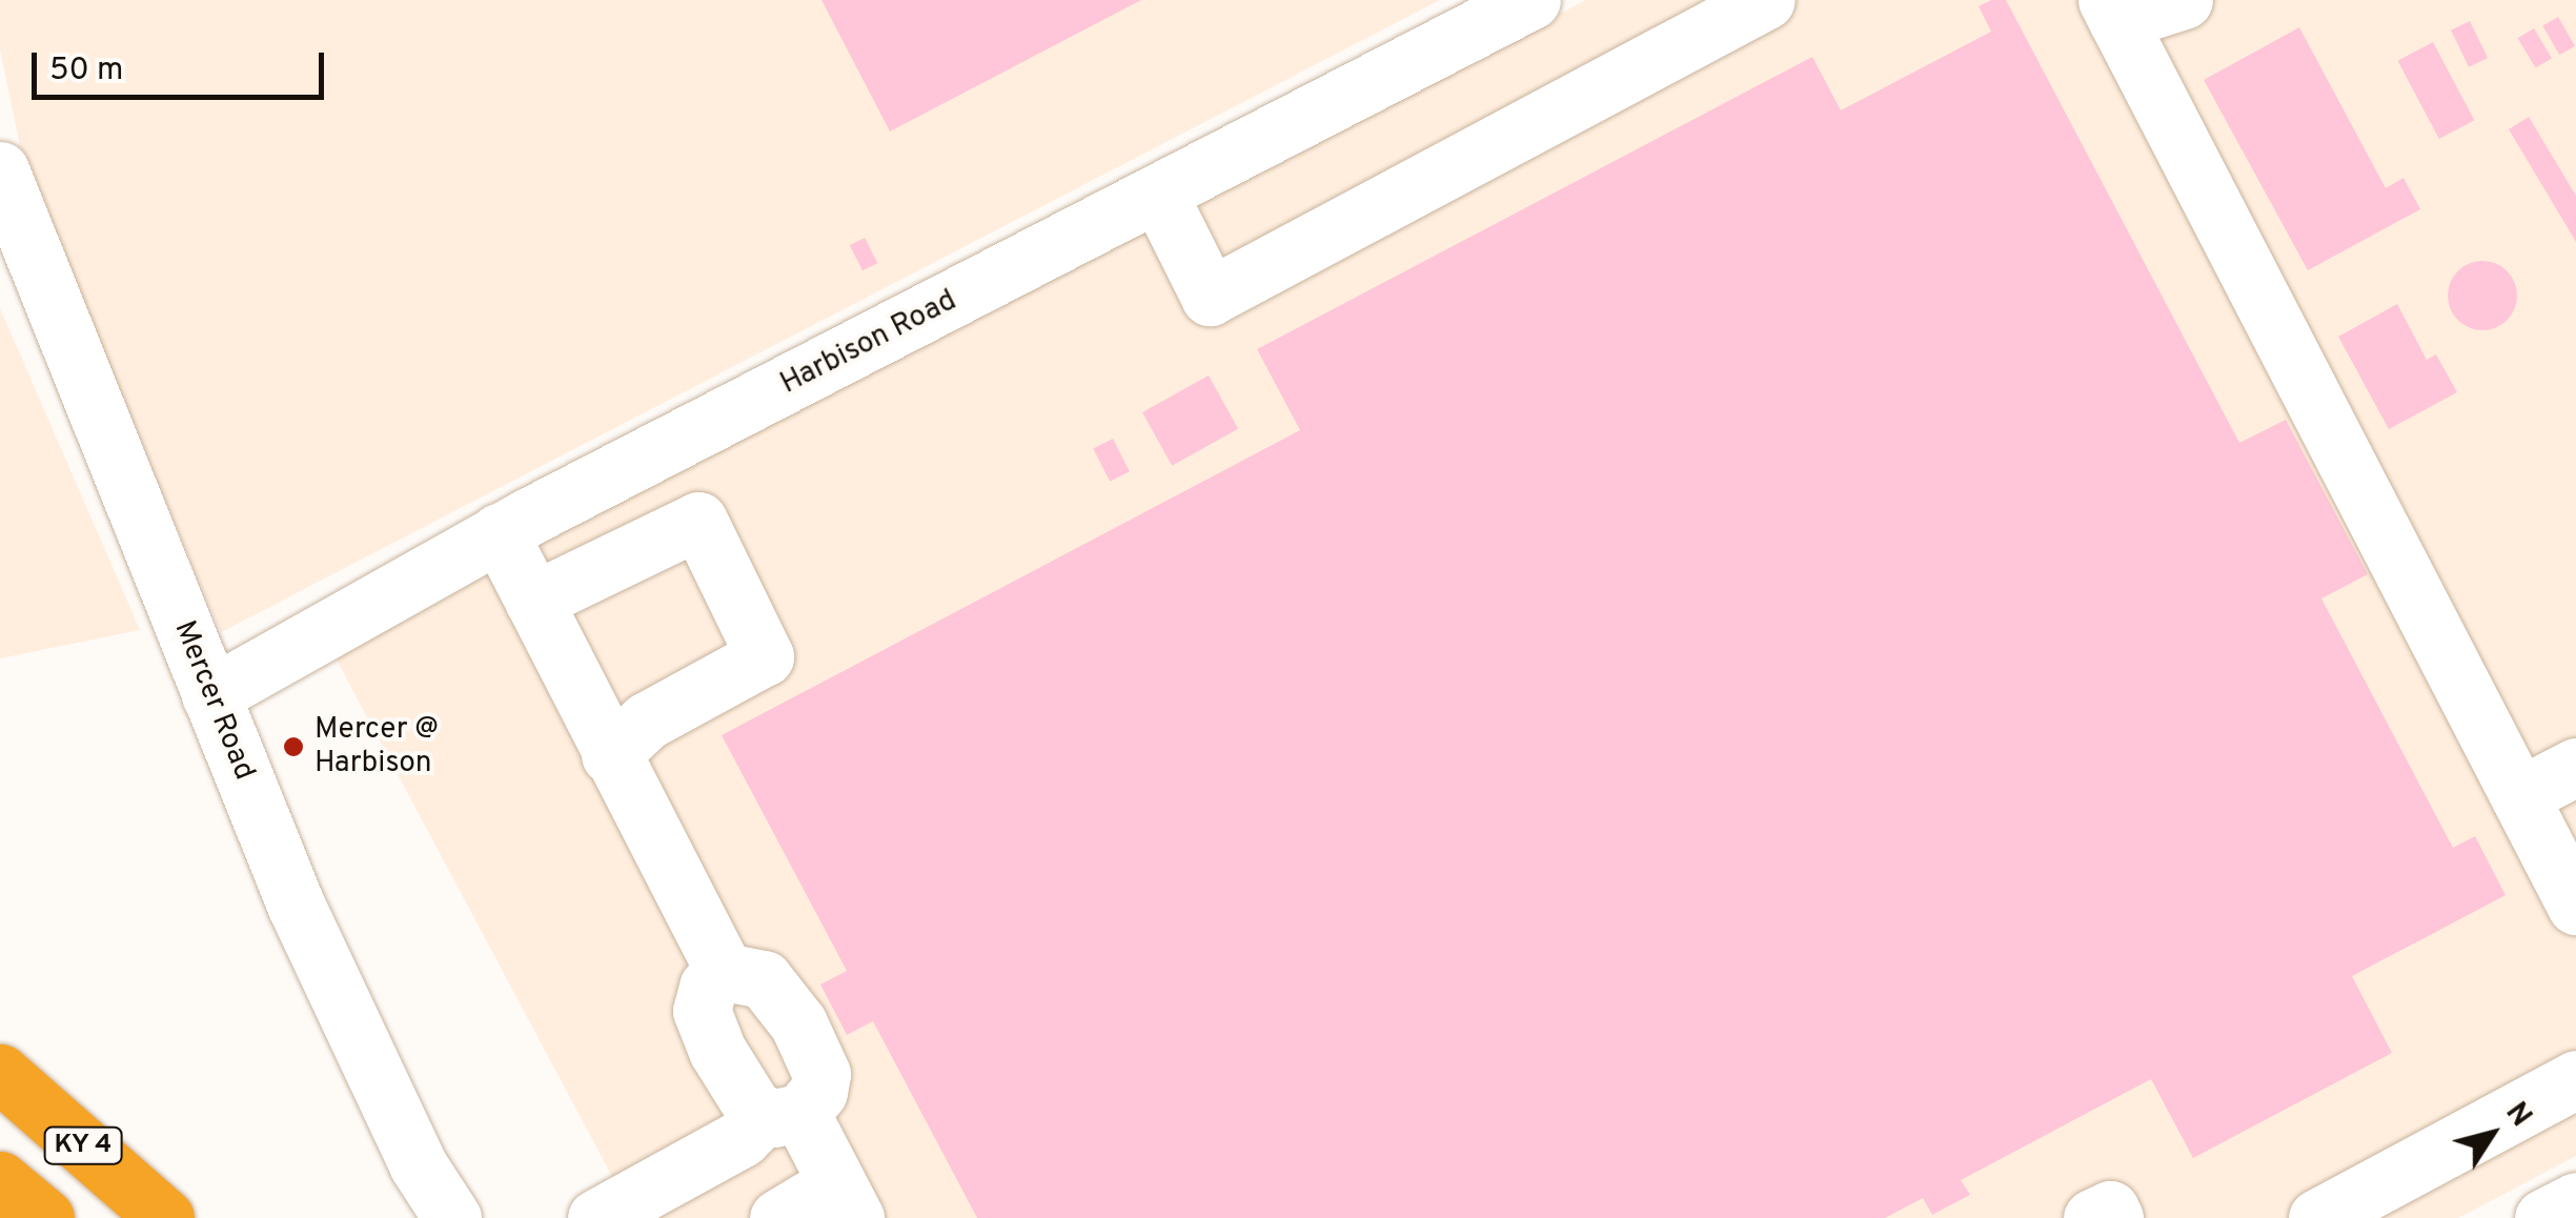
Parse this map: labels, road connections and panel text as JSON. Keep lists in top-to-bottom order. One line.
{"streets":{"highway":["KY 4"],"street":["Harbison Road","Mercer Road"]},"crossings":[["Harbison Road","Mercer Road"]],"places":["Mercer @ Harbison"],"scale_bar":"50 m","north":"top right"}
